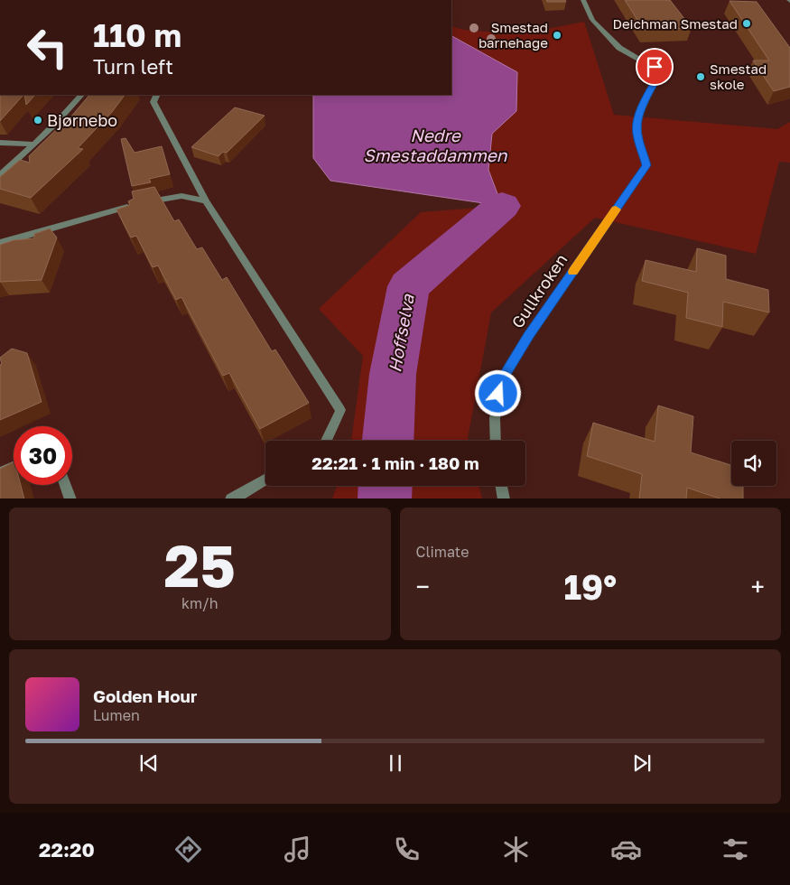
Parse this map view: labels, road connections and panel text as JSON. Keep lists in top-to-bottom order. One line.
{"streets":{"street":["Gullkroken"]},"water":["Nedre Smestaddammen","Hoffselva"],"places":["Deichman Smestad","Smestad barnehage","Smestad skole","Bjørnebo"],"page":{"turn":["110 m","Turn left"],"limit":"30","trip":"22:21 · 1 min · 180 m","tile":[["25","km/h"],"Climate"],"heat":["−","19°","+"],"song":["Golden Hour","Lumen"],"tabs":"22:20"}}
